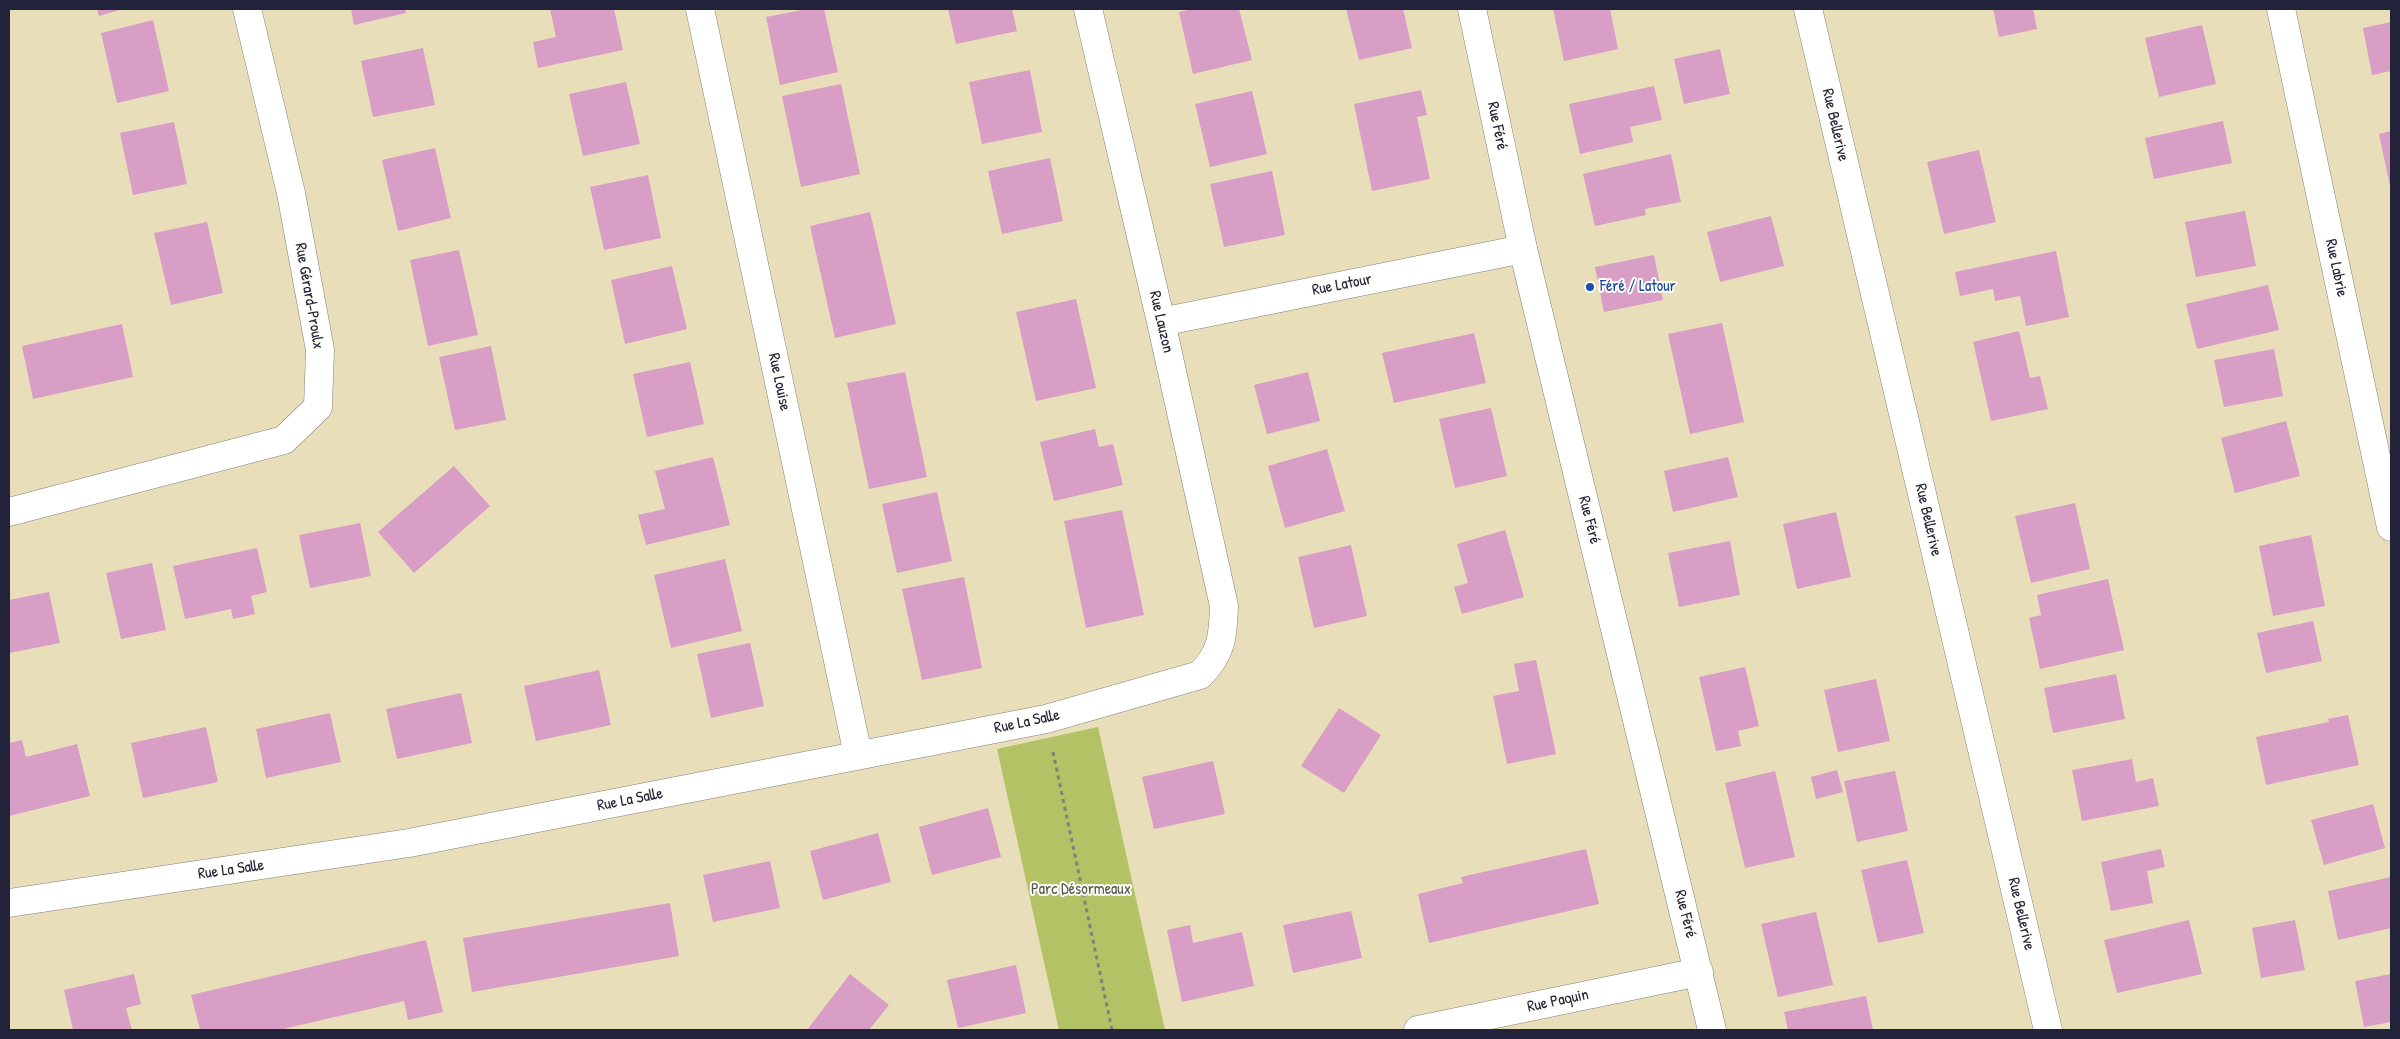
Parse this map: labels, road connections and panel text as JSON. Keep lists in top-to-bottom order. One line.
{"streets":{"street":["Rue Bellerive","Rue Féré","Rue Labrie","Rue Latour","Rue Gérard-Proulx","Rue Lauzon","Rue Louise","Rue La Salle","Rue Paquin"]},"crossings":[["Rue Féré","Rue Latour"],["Rue Féré","Rue Paquin"],["Rue Latour","Rue Lauzon"],["Rue Lauzon","Rue La Salle"],["Rue Louise","Rue La Salle"]],"parks":["Parc Désormeaux"],"places":["Féré / Latour"]}
